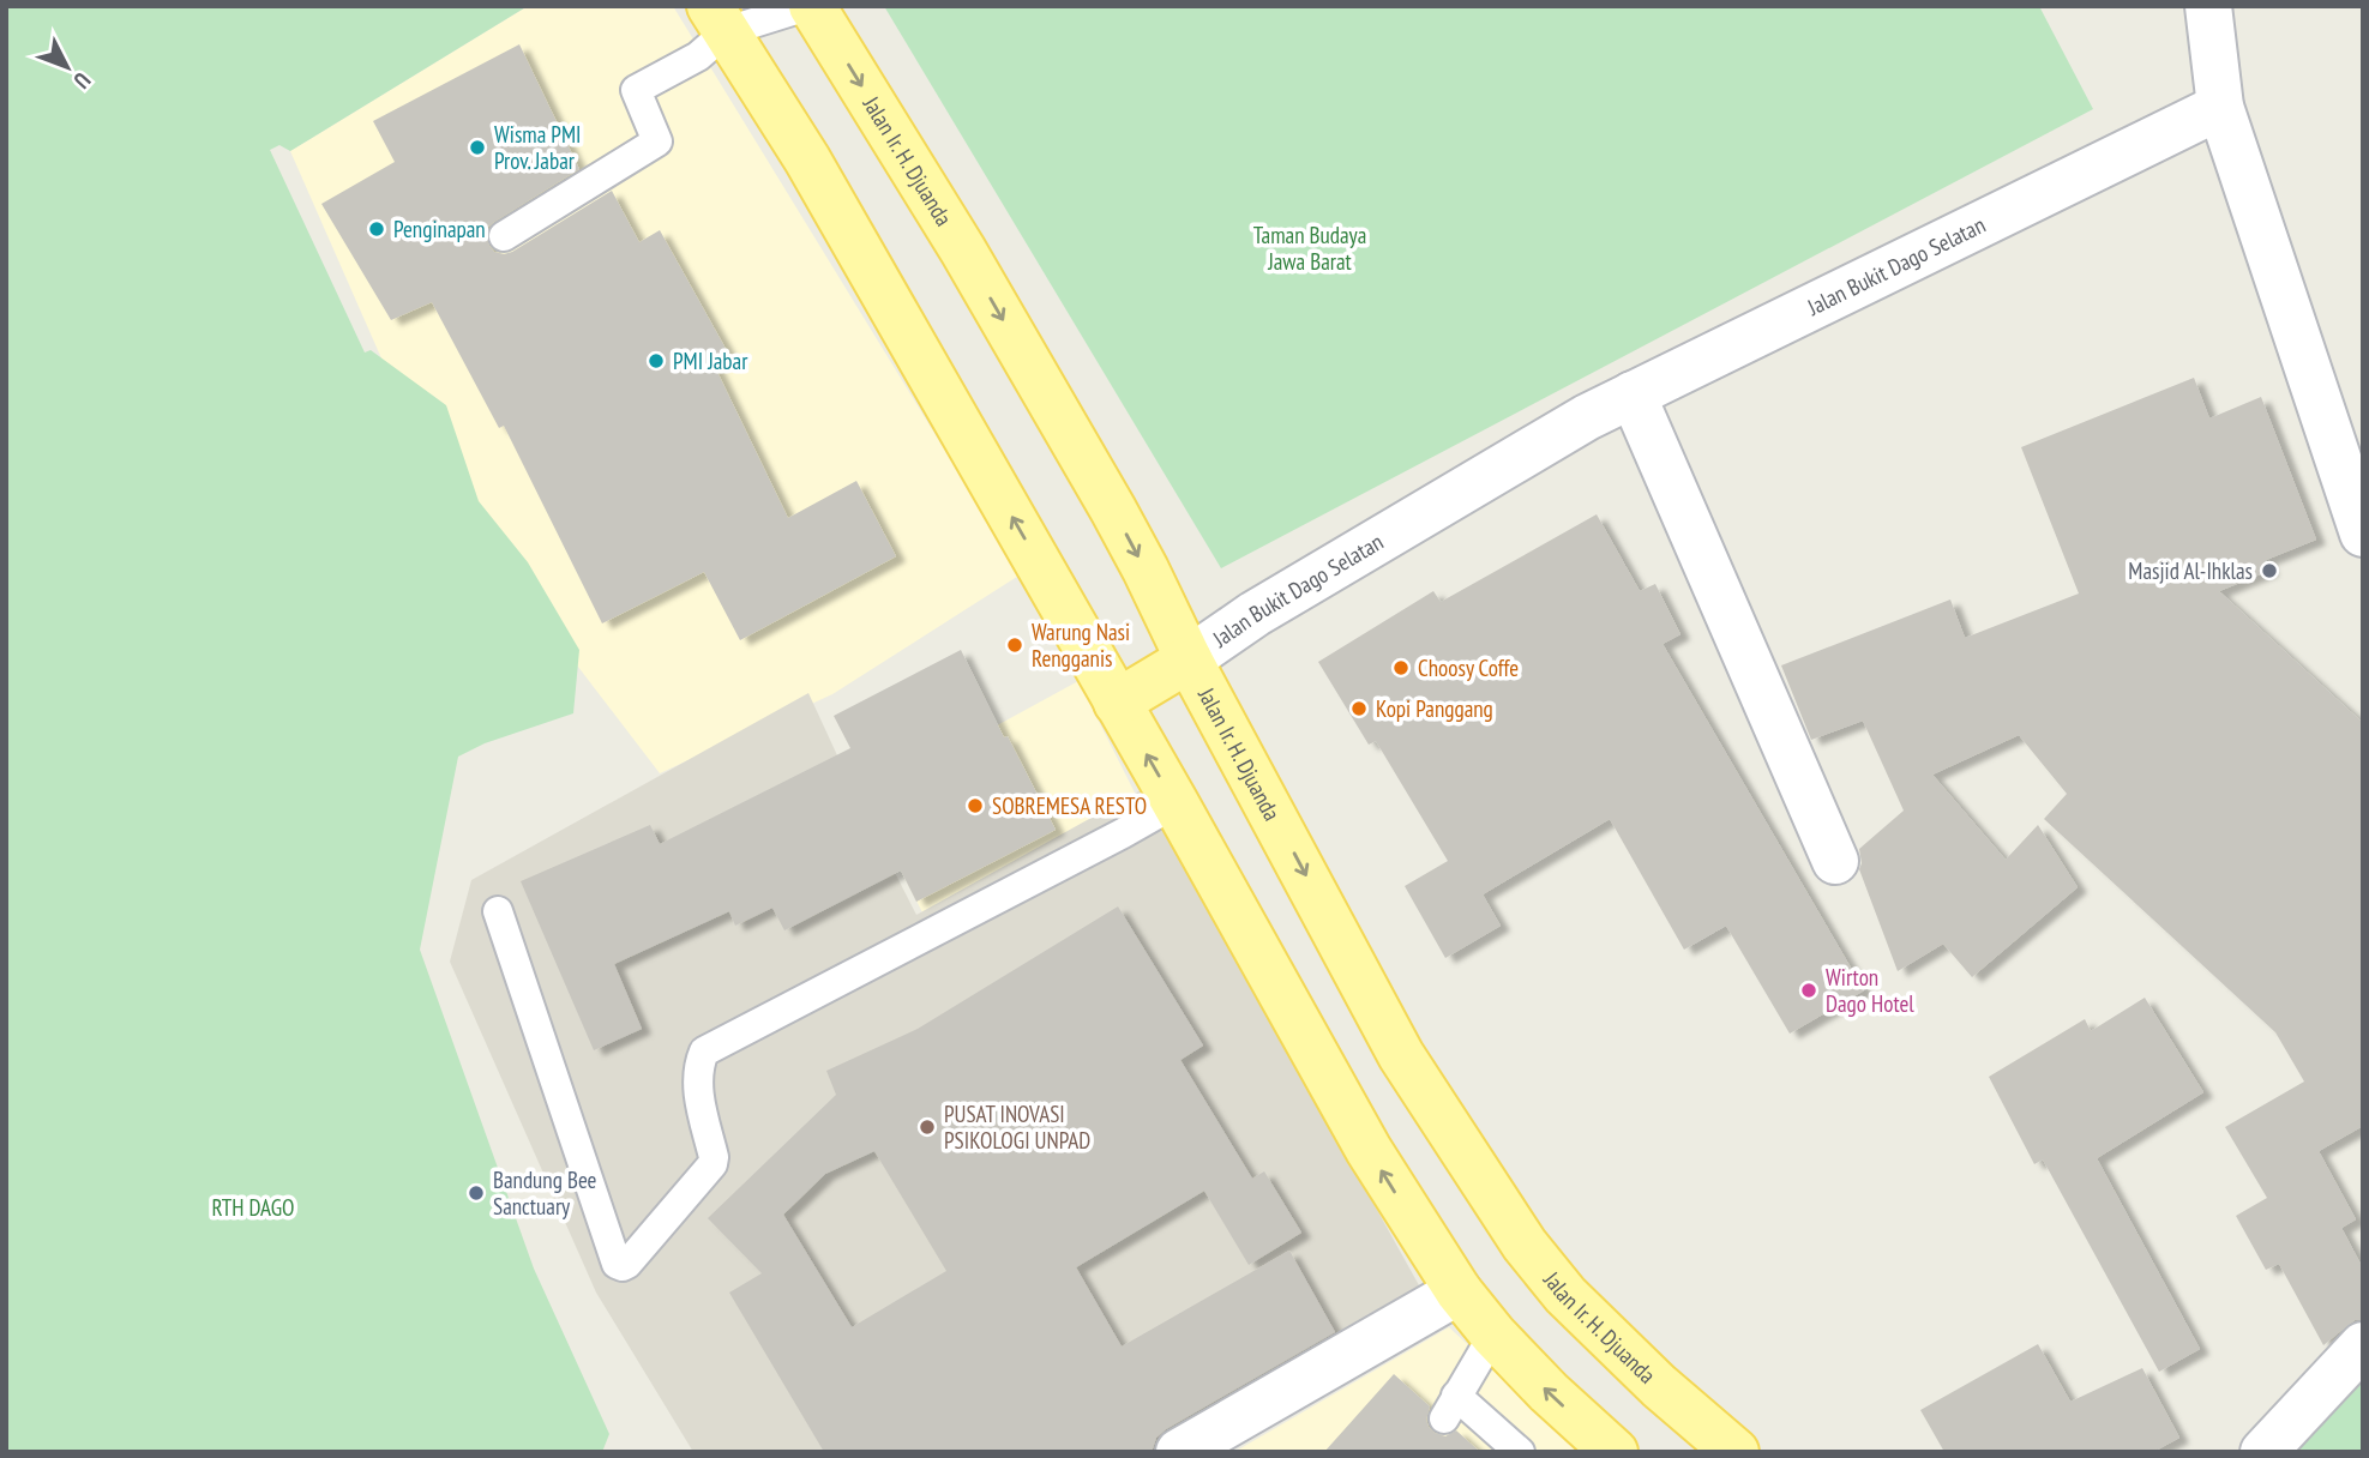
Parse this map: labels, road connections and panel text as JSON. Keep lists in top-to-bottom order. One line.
{"streets":{"main road":["Jalan Ir. H. Djuanda"],"street":["Jalan Bukit Dago Selatan"]},"crossings":[["Jalan Ir. H. Djuanda","Jalan Bukit Dago Selatan"]],"parks":["Taman Budaya Jawa Barat","RTH DAGO"],"places":["Wisma PMI Prov. Jabar","Penginapan","PMI Jabar","Masjid Al-Ihklas","Warung Nasi Rengganis","Choosy Coffe","Kopi Panggang","SOBREMESA RESTO","Wirton Dago Hotel","PUSAT INOVASI PSIKOLOGI UNPAD","Bandung Bee Sanctuary"],"north":"bottom right"}
